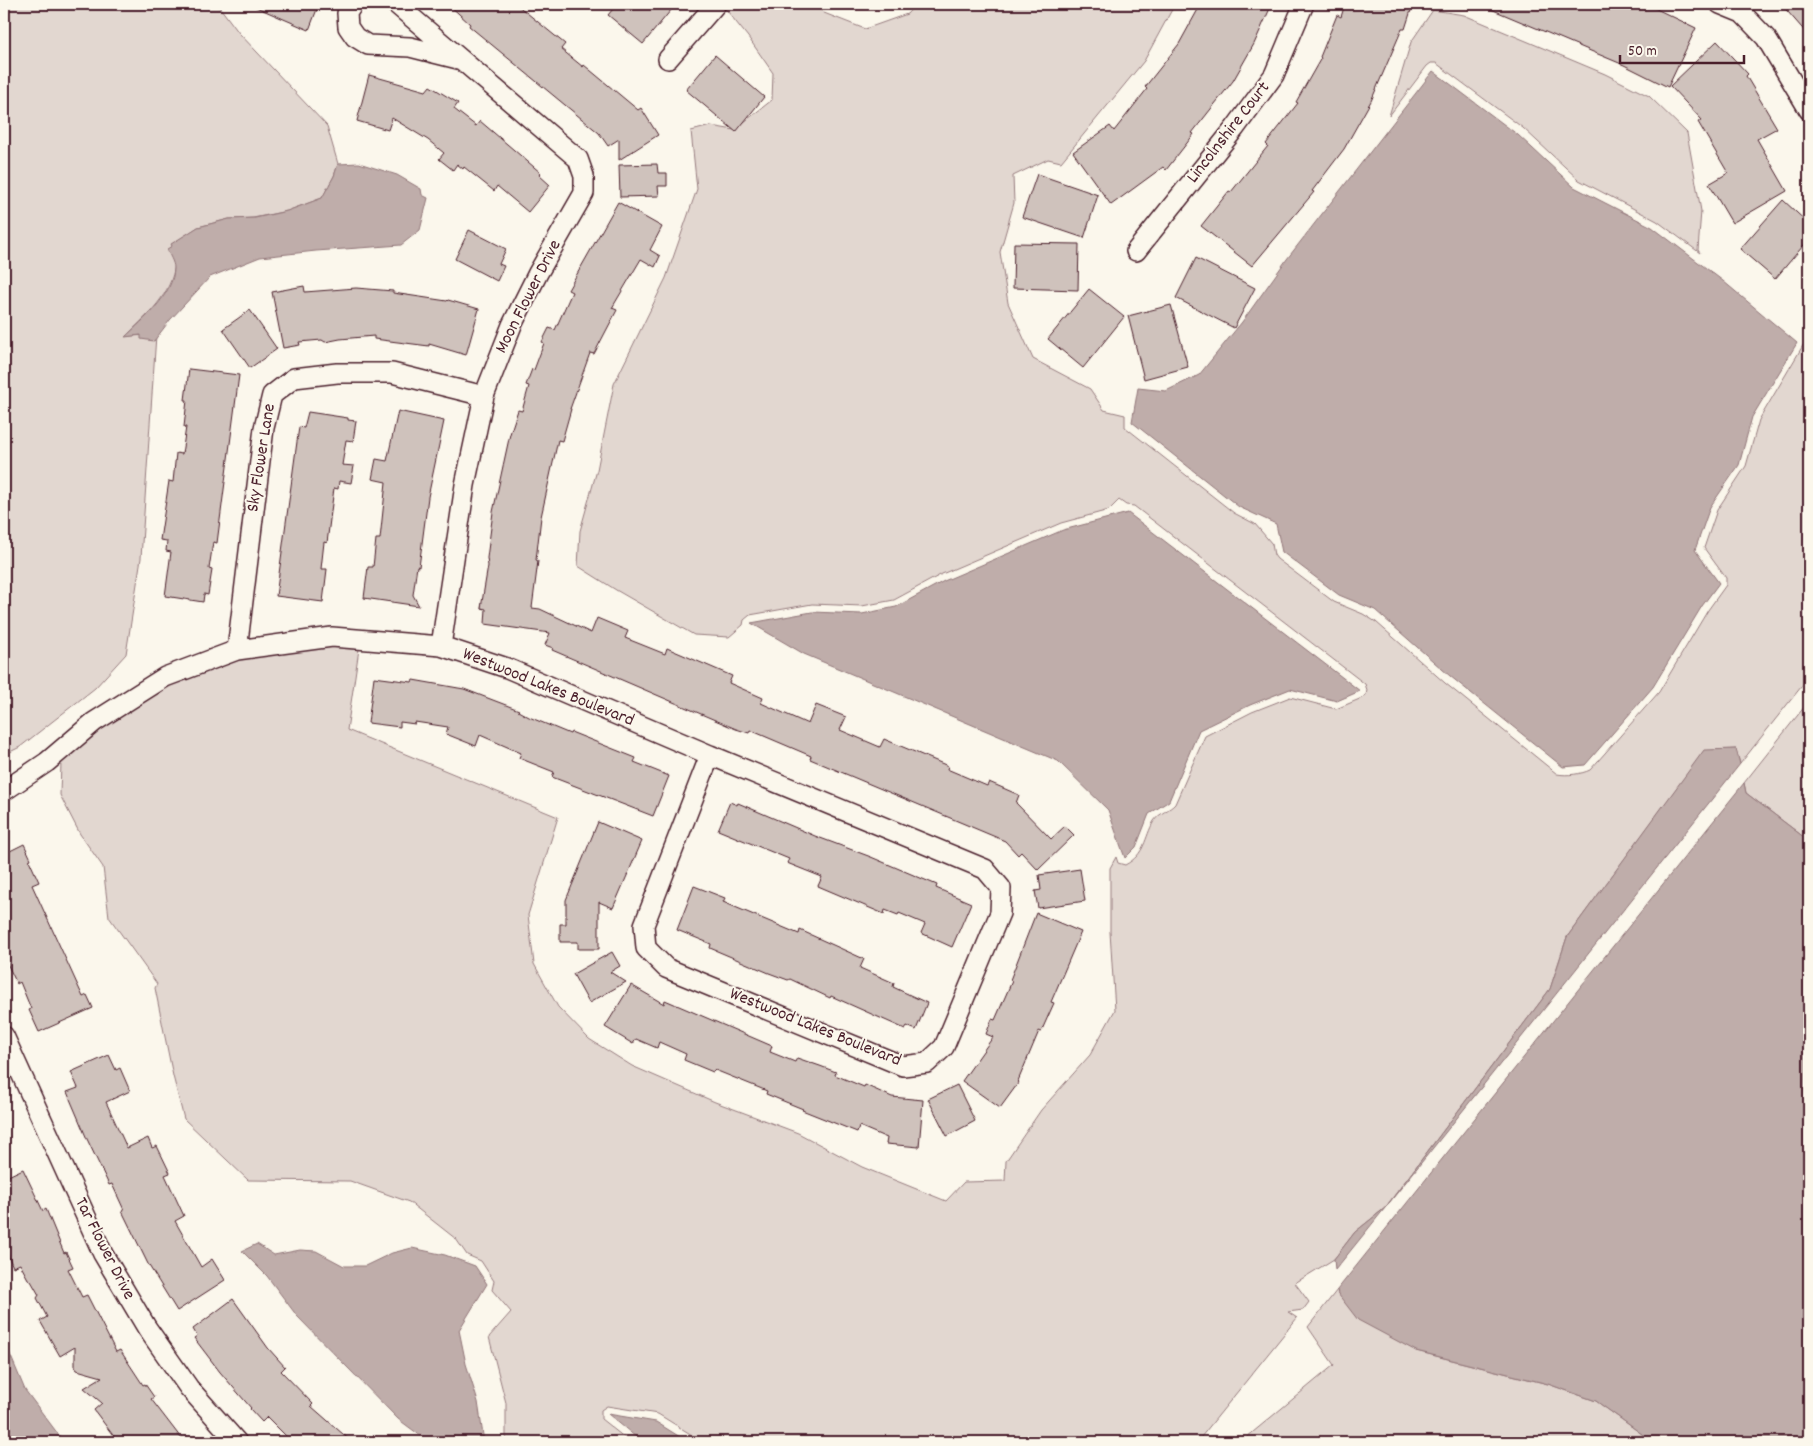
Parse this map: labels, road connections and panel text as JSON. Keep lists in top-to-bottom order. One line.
{"streets":{"street":["Lincolnshire Court","Moon Flower Drive","Sky Flower Lane","Westwood Lakes Boulevard","Tar Flower Drive"]},"crossings":[["Moon Flower Drive","Sky Flower Lane"],["Moon Flower Drive","Westwood Lakes Boulevard"],["Sky Flower Lane","Westwood Lakes Boulevard"]],"scale_bar":"50 m"}
